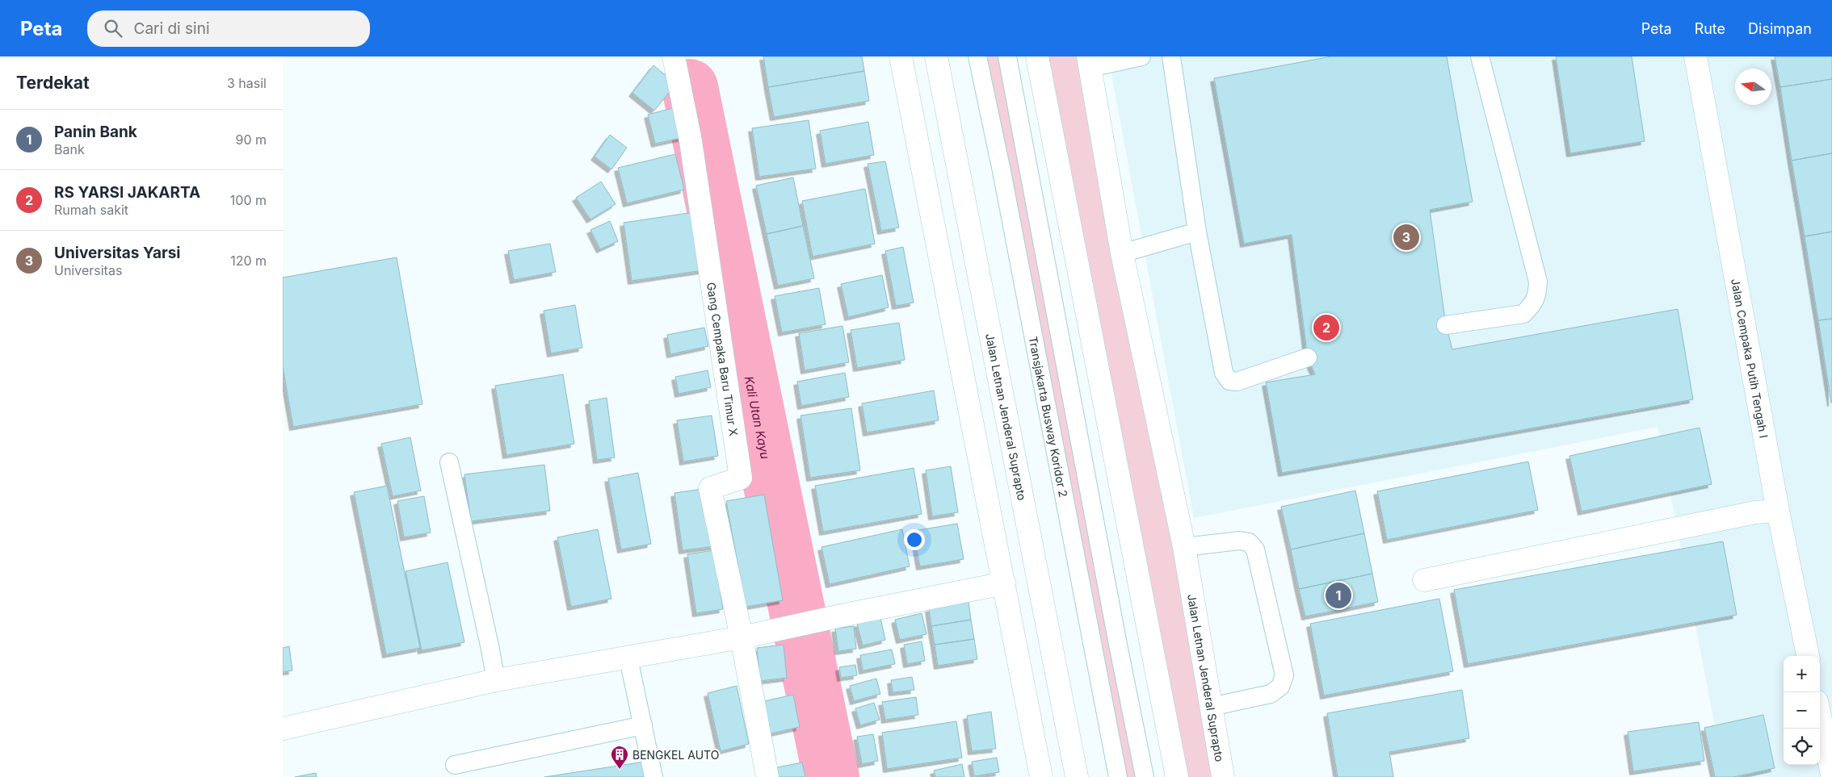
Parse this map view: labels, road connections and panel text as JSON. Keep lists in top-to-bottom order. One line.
{"streets":{"main road":["Gang Cempaka Baru Timur X","Jalan Cempaka Putih Tengah I","Jalan Letnan Jenderal Suprapto"],"lane":["Transjakarta Busway Koridor 2"]},"water":["Kali Utan Kayu"],"places":{"building":["BENGKEL AUTO"]},"north":"left","page":{"header":"Peta","search":"Cari di sini","nav":["Peta","Rute","Disimpan"],"heading":["Terdekat","3 hasil"],"list":[{"mark":"1","name":"Panin Bank","note":"Bank","value":"90 m"},{"mark":"2","name":"RS YARSI JAKARTA","note":"Rumah sakit","value":"100 m"},{"mark":"3","name":"Universitas Yarsi","note":"Universitas","value":"120 m"}],"pins":["3","2","1"],"map_buttons":["+","−"]}}
